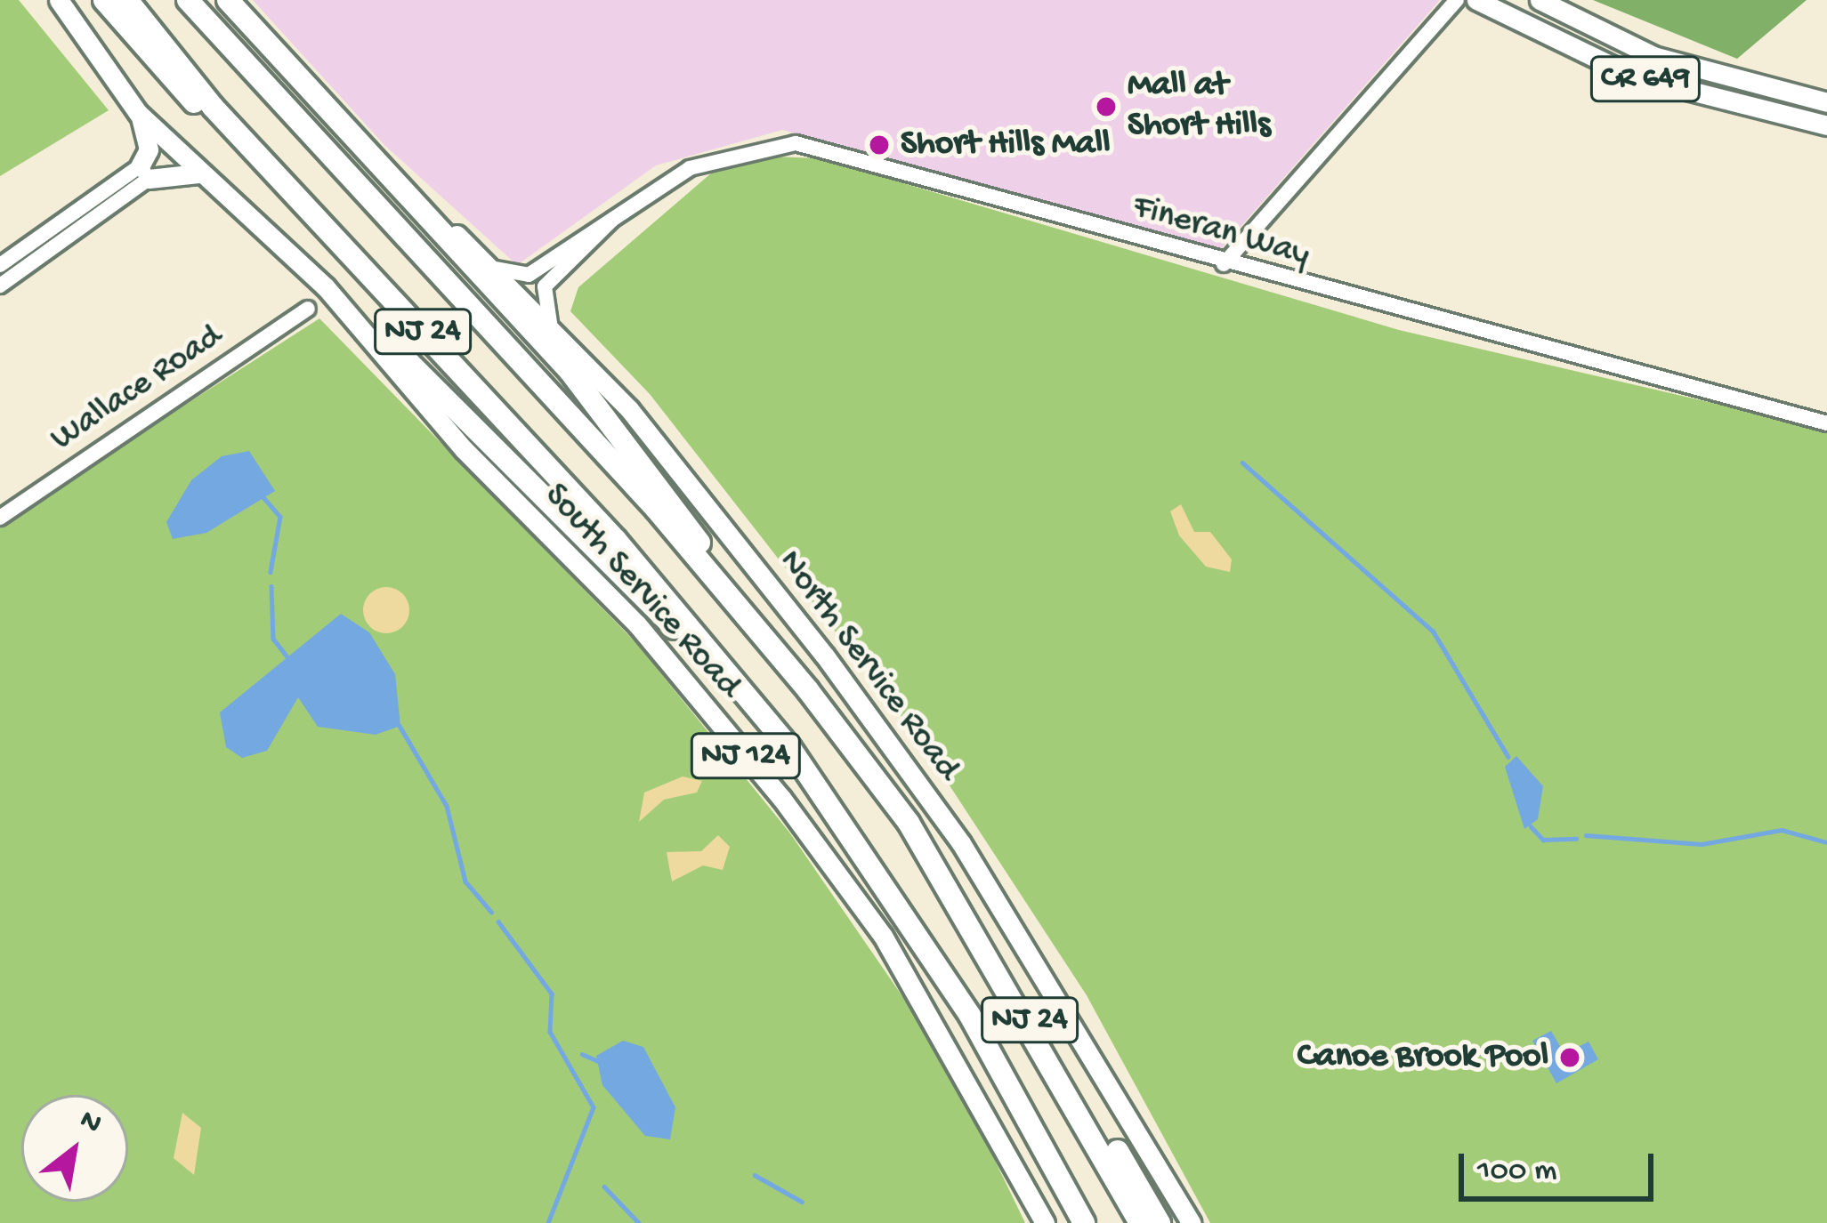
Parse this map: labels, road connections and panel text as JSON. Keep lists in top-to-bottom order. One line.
{"streets":{"highway":["NJ 24"],"main road":["CR 649","South Service Road","North Service Road","NJ 124"],"street":["Fineran Way","Wallace Road"]},"crossings":[["Fineran Way","North Service Road"],["South Service Road","NJ 124"]],"places":["Mall at Short Hills","Short Hills Mall","Canoe Brook Pool"],"scale_bar":"100 m","north":"top right"}
